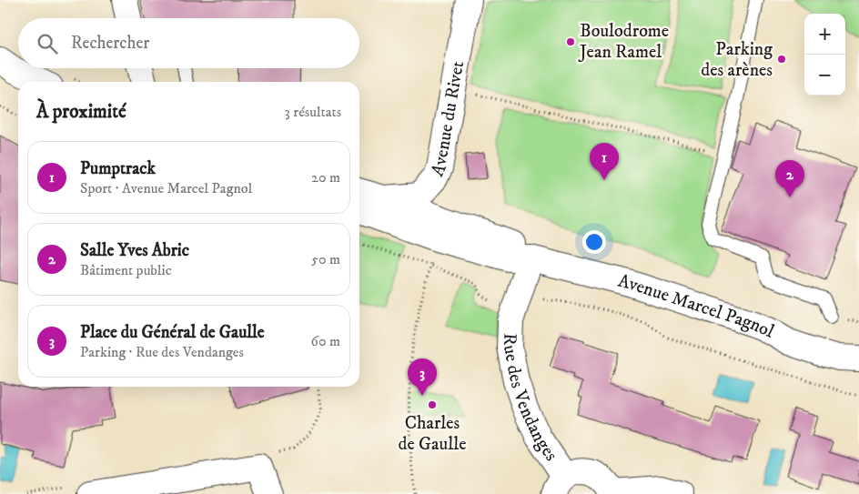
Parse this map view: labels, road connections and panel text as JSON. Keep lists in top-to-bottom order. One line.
{"streets":{"street":["Avenue du Rivet","Avenue Marcel Pagnol","Rue des Vendanges"]},"crossings":[["Avenue du Rivet","Avenue Marcel Pagnol"],["Avenue Marcel Pagnol","Rue des Vendanges"]],"places":["Boulodrome Jean Ramel","Parking des arènes","Charles de Gaulle"],"page":{"map_buttons":["+","−"],"search":"Rechercher","heading":["À proximité","3 résultats"],"list":[{"mark":"1","name":"Pumptrack","note":"Sport · Avenue Marcel Pagnol","value":"20 m"},{"mark":"2","name":"Salle Yves Abric","note":"Bâtiment public","value":"50 m"},{"mark":"3","name":"Place du Général de Gaulle","note":"Parking · Rue des Vendanges","value":"60 m"}],"pins":["1","2","3"]}}
